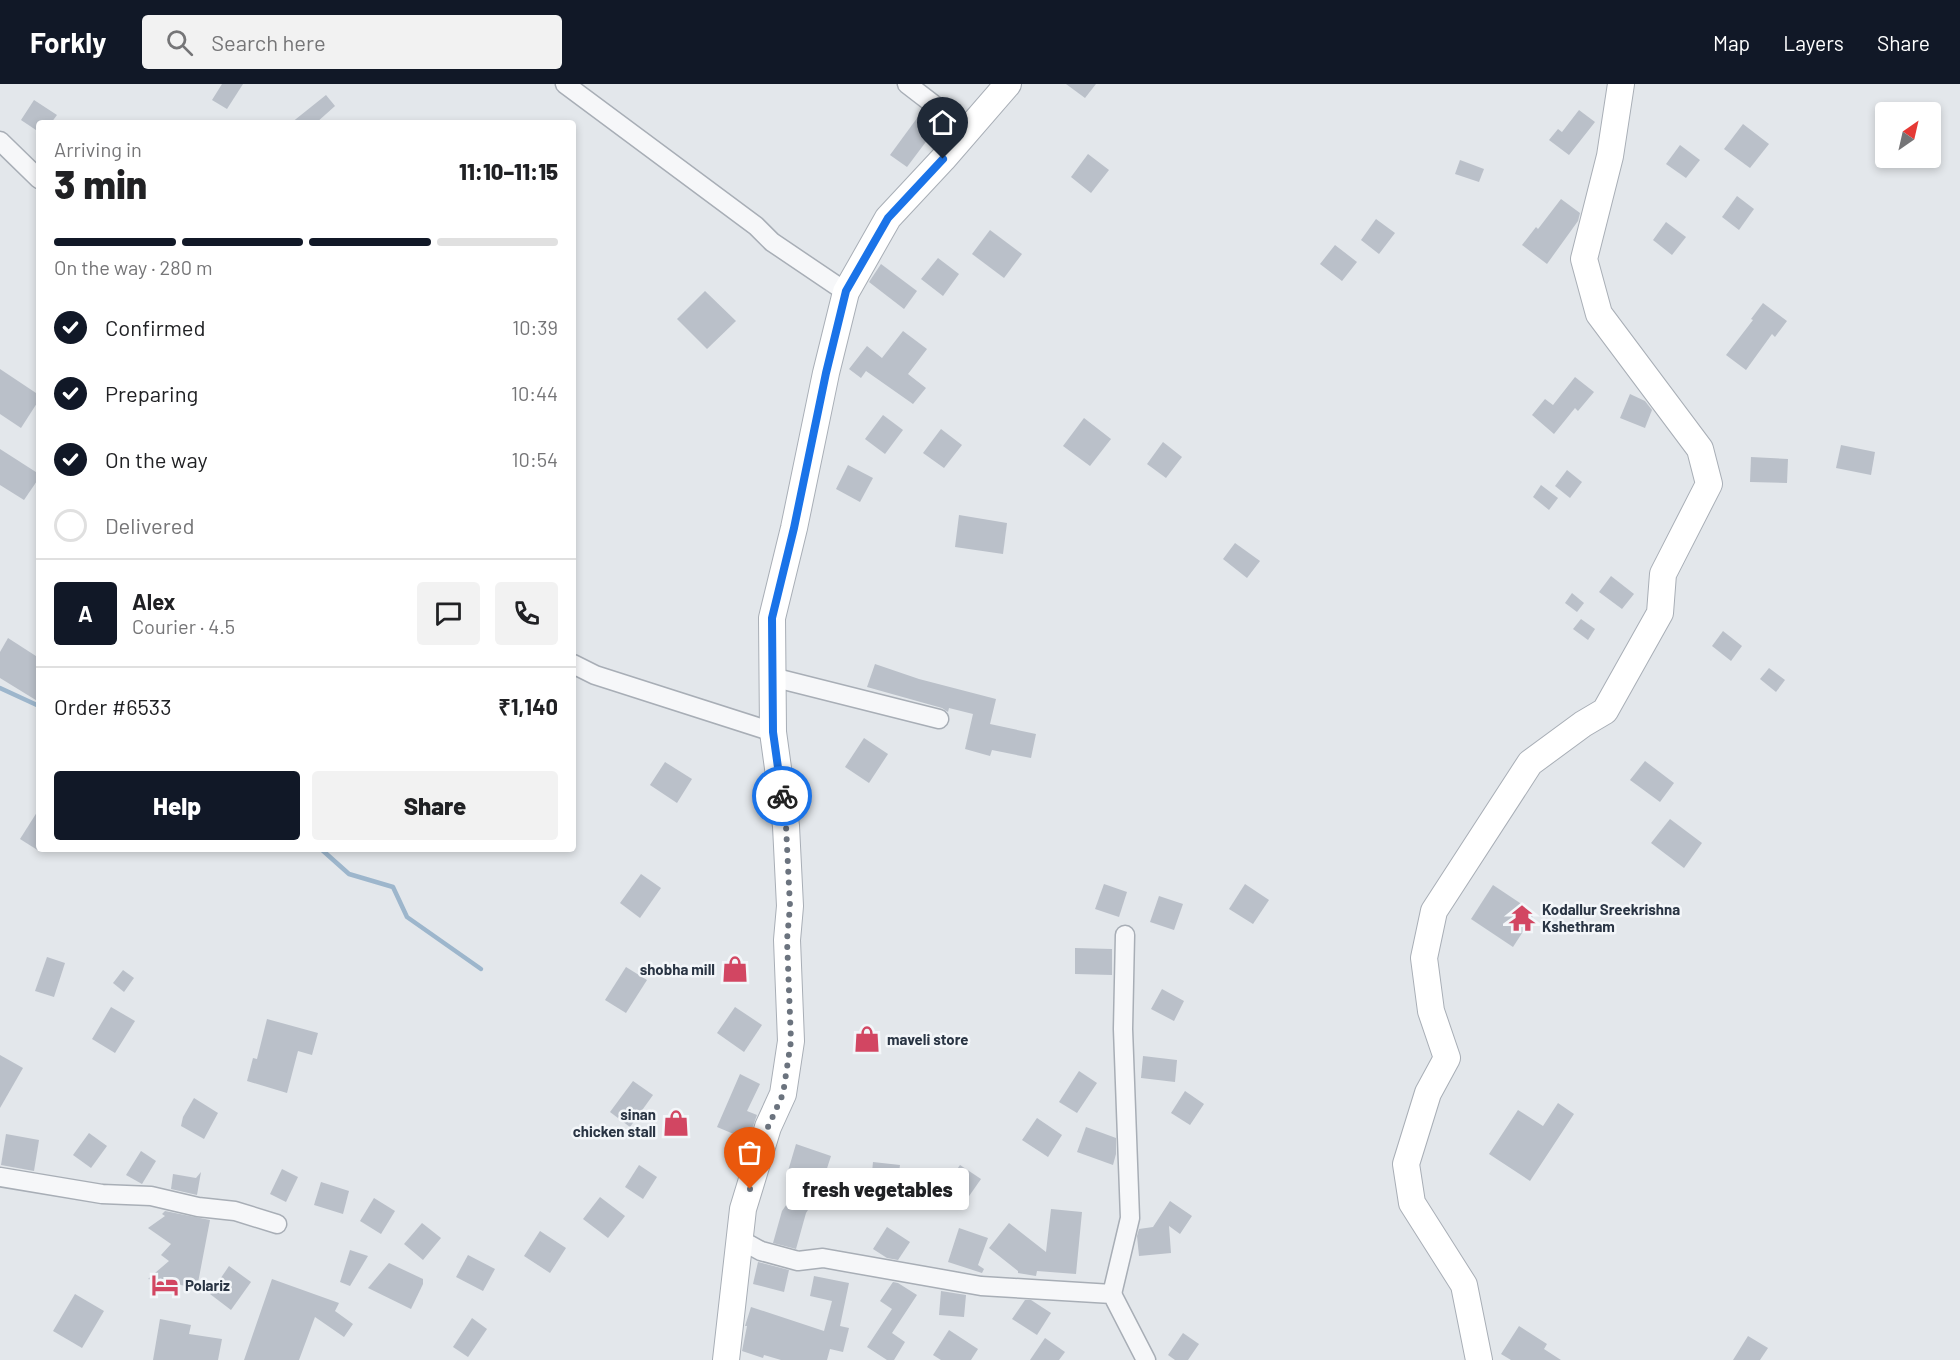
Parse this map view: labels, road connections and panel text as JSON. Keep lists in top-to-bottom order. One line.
{"places":{"temple":["Kodallur Sreekrishna Kshethram"],"shop":["shobha mill","maveli store","sinan chicken stall"],"other":["fresh vegetables"],"hotel":["Polariz"]},"north":"top right","page":{"header":"Forkly","search":"Search here","nav":["Map","Layers","Share"],"heading":["3 min","Arriving in","11:10–11:15"],"panel":["Alex","Courier · 4.5","Order #6533","₹1,140"],"bar":"On the way · 280 m","list":[["Confirmed","10:39"],["Preparing","10:44"],["On the way","10:54"],"Delivered"],"round":"A","buttons":["Help","Share"],"bubble":"fresh vegetables"}}
